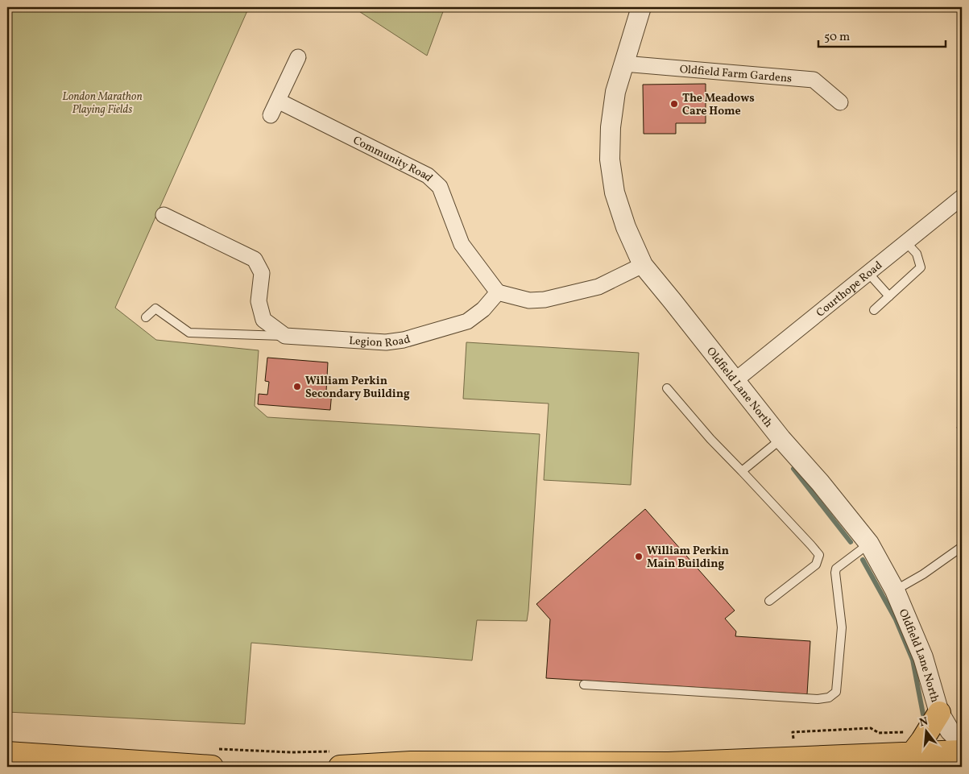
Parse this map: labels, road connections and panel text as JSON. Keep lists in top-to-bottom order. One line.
{"streets":{"street":["Oldfield Farm Gardens","Community Road","Courthope Road","Legion Road","Oldfield Lane North"]},"crossings":[["Oldfield Farm Gardens","Oldfield Lane North"],["Community Road","Legion Road"],["Courthope Road","Oldfield Lane North"]],"parks":["London Marathon Playing Fields"],"places":["The Meadows Care Home","William Perkin Secondary Building","William Perkin Main Building"],"scale_bar":"50 m","north":"top"}
